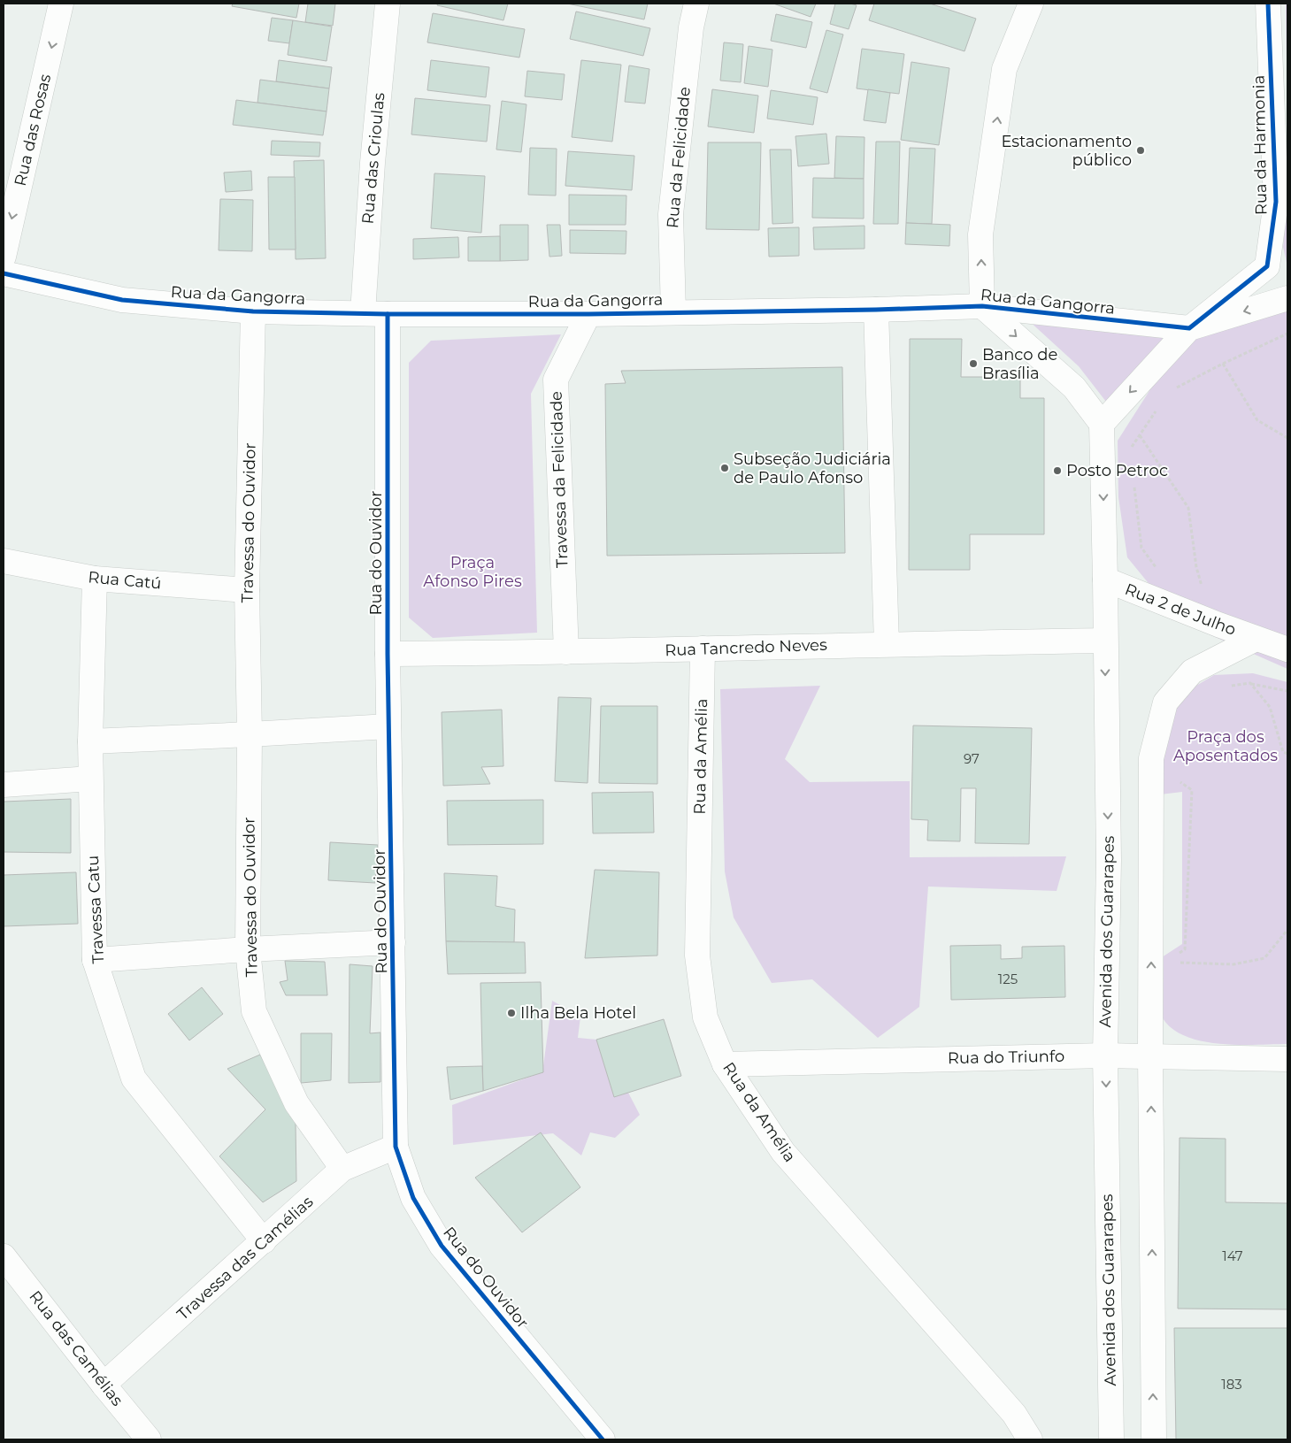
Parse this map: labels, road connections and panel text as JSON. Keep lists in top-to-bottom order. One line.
{"streets":{"street":["Rua das Rosas","Rua da Harmonia","Rua da Felicidade","Rua das Crioulas","Rua da Gangorra","Travessa da Felicidade","Travessa do Ouvidor","Rua do Ouvidor","Rua Catú","Rua 2 de Julho","Rua Tancredo Neves","Rua da Amélia","Travessa Catu","Avenida dos Guararapes","Rua do Triunfo","Travessa das Camélias","Rua das Camélias"]},"crossings":[["Rua da Harmonia","Rua da Gangorra"],["Rua da Felicidade","Rua da Gangorra"],["Rua das Crioulas","Rua da Gangorra"],["Rua da Gangorra","Travessa da Felicidade"],["Rua da Gangorra","Travessa do Ouvidor"],["Rua da Gangorra","Rua do Ouvidor"],["Rua da Gangorra","Avenida dos Guararapes"],["Travessa da Felicidade","Rua Tancredo Neves"],["Travessa do Ouvidor","Rua Catú"],["Travessa do Ouvidor","Travessa das Camélias"],["Rua do Ouvidor","Rua Tancredo Neves"],["Rua do Ouvidor","Travessa das Camélias"],["Rua Catú","Travessa Catu"],["Rua 2 de Julho","Avenida dos Guararapes"],["Rua Tancredo Neves","Rua da Amélia"],["Rua Tancredo Neves","Avenida dos Guararapes"],["Rua da Amélia","Rua do Triunfo"],["Travessa Catu","Travessa das Camélias"],["Avenida dos Guararapes","Rua do Triunfo"],["Travessa das Camélias","Rua das Camélias"]],"one_way":["Rua das Rosas"],"parks":["Praça Afonso Pires","Praça dos Aposentados"],"places":["Estacionamento público","Banco de Brasília","Subseção Judiciária de Paulo Afonso","Posto Petroc","Ilha Bela Hotel"],"house_numbers":["97","125","147","183"]}
